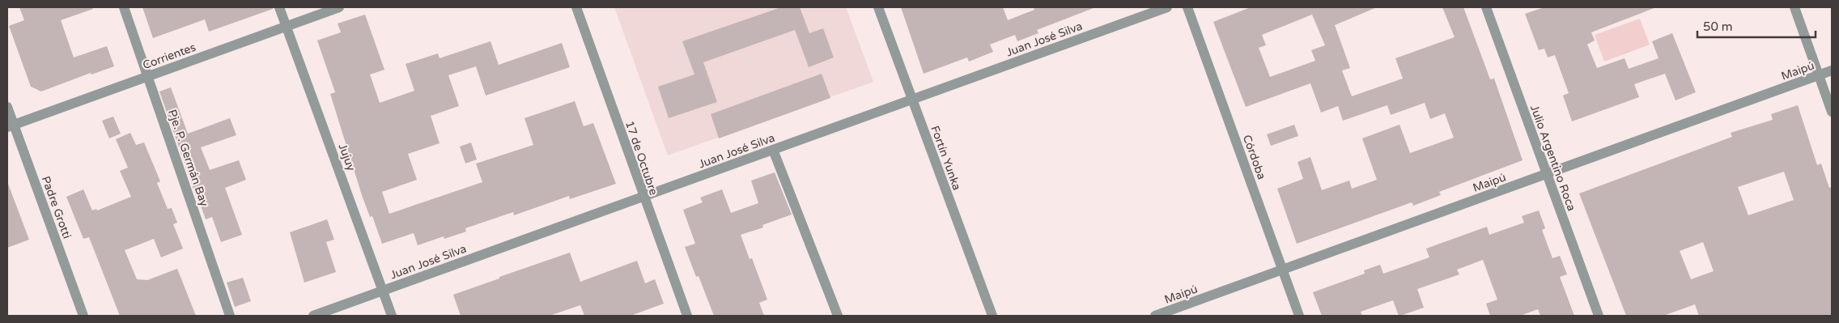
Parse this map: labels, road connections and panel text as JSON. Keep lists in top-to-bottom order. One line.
{"streets":{"street":["Juan José Silva","Corrientes","Maipú","Jujuy","Córdoba","Pje. P. Germán Bay","17 de Octubre","Fortín Yunka","Julio Argentino Roca","Padre Grotti"]},"crossings":[["Juan José Silva","Jujuy"],["Juan José Silva","17 de Octubre"],["Juan José Silva","Fortín Yunka"],["Corrientes","Jujuy"],["Corrientes","Pje. P. Germán Bay"],["Corrientes","Padre Grotti"],["Maipú","Córdoba"],["Maipú","Julio Argentino Roca"]],"scale_bar":"50 m"}
